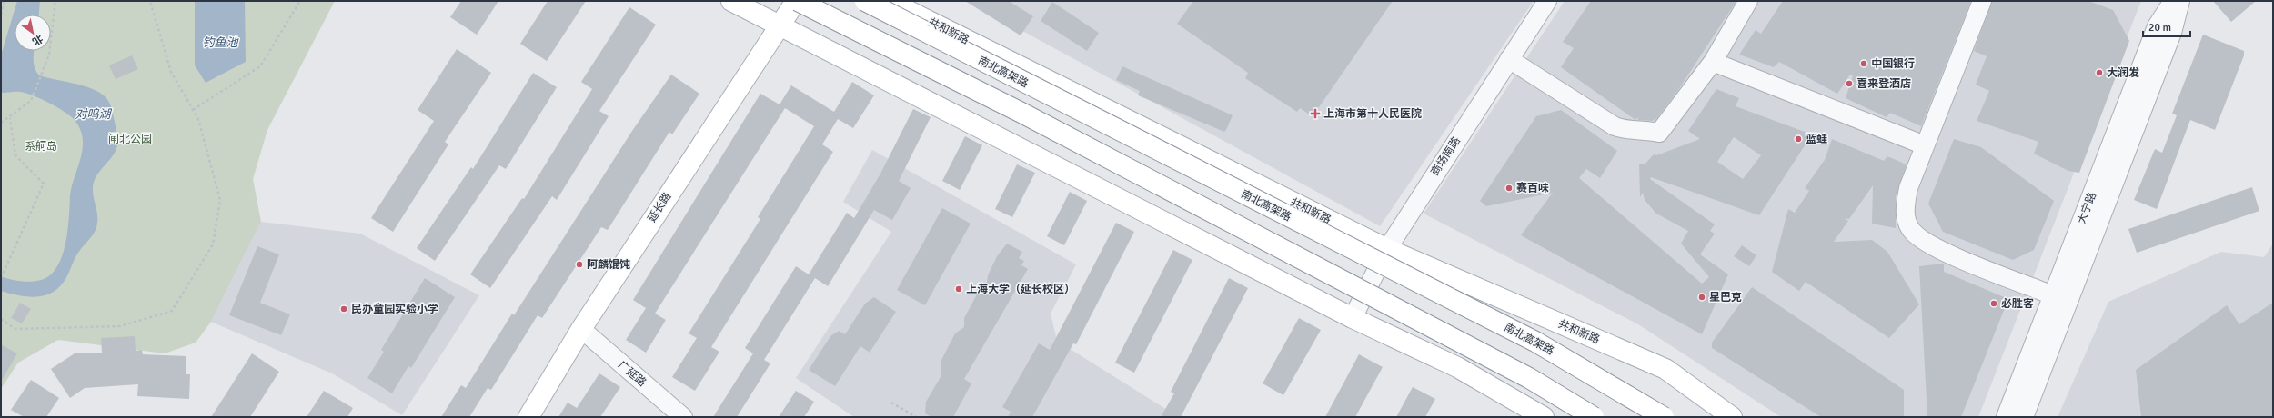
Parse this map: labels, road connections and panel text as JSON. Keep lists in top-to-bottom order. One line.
{"streets":{"main road":["共和新路","南北高架路","延长路"],"street":["商场南路","大宁路","广延路"]},"crossings":[["共和新路","商场南路"],["延长路","广延路"]],"water":["钓鱼池","对鸣湖"],"parks":["闸北公园","系舸岛"],"places":{"other":["中国银行","大润发","喜来登酒店","蓝蛙","赛百味","阿麟馄饨","上海大学（延长校区）","星巴克","必胜客","民办童园实验小学"],"health":["上海市第十人民医院"]},"scale_bar":"20 m","north":"bottom right"}
